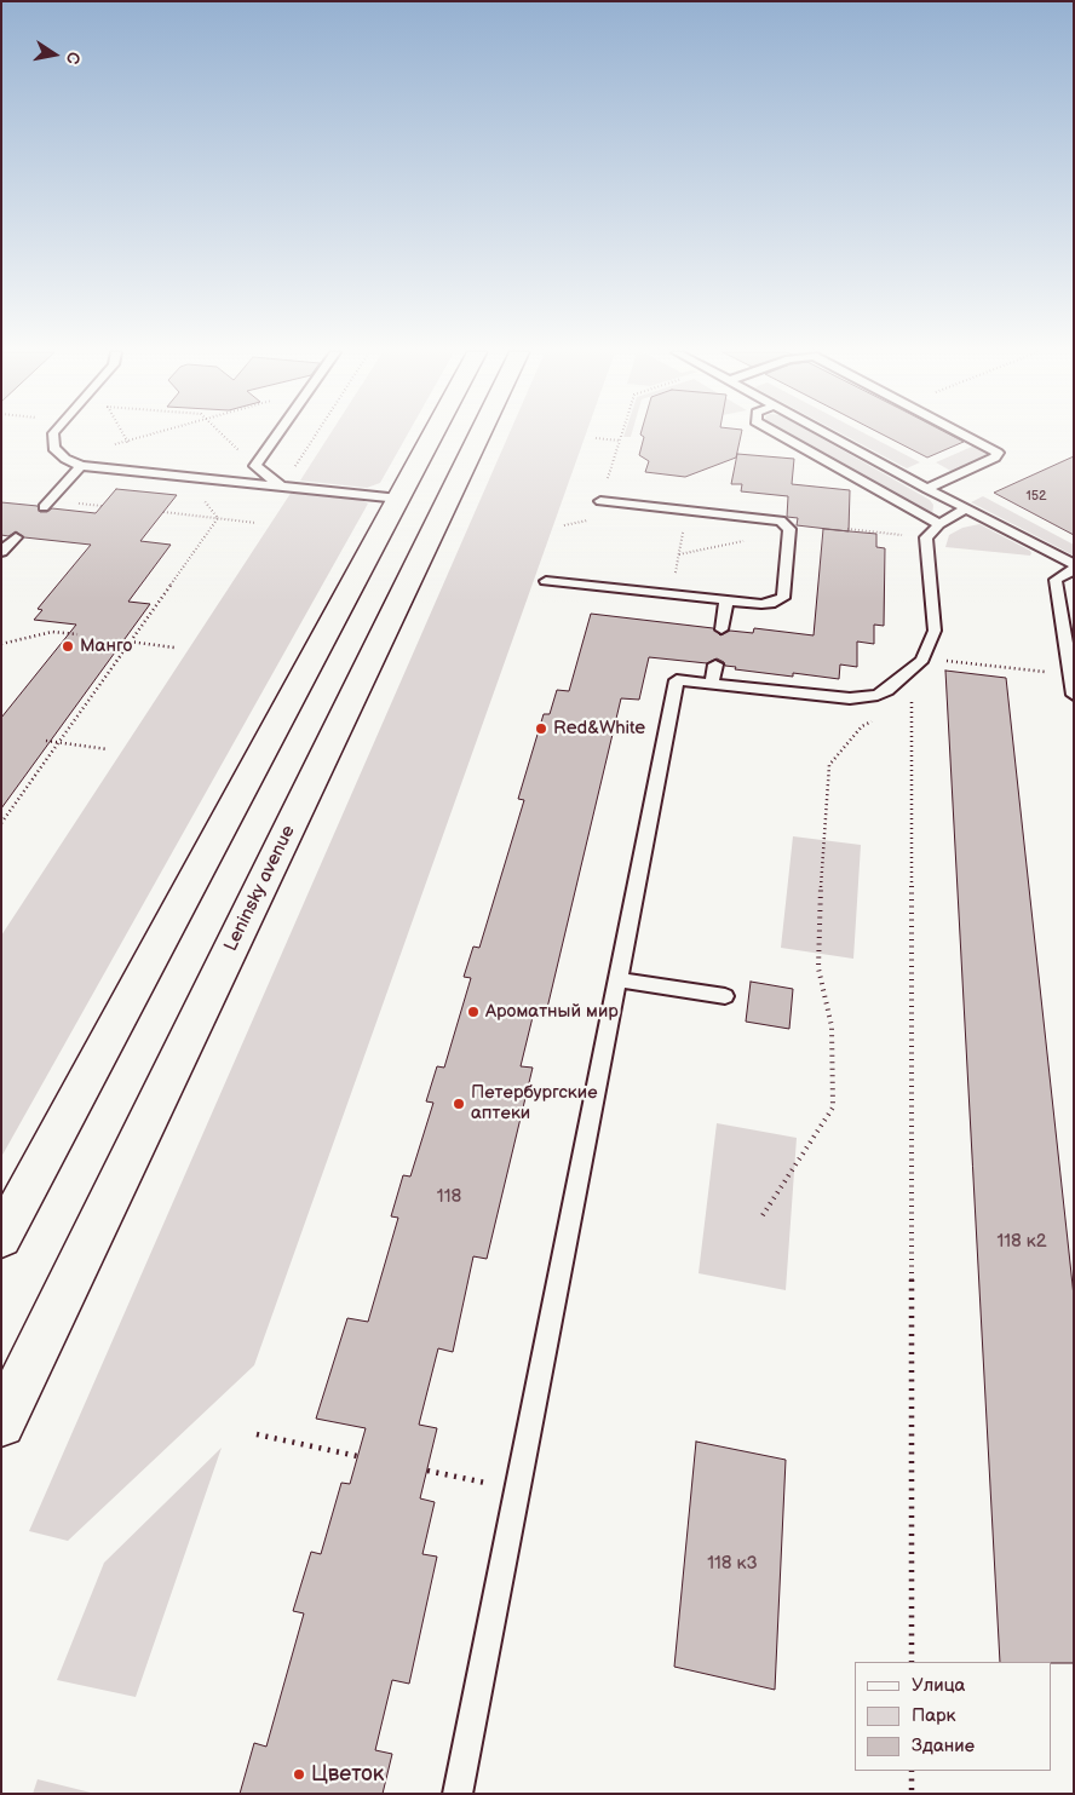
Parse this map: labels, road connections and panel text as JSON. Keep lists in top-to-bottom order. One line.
{"streets":{"main road":["Leninsky avenue"]},"places":["Манго","Red&White","Ароматный мир","Петербургские аптеки","Цветок"],"house_numbers":["152","118","118 к2","118 к3"],"legend":["Улица","Парк","Здание"],"north":"right"}
